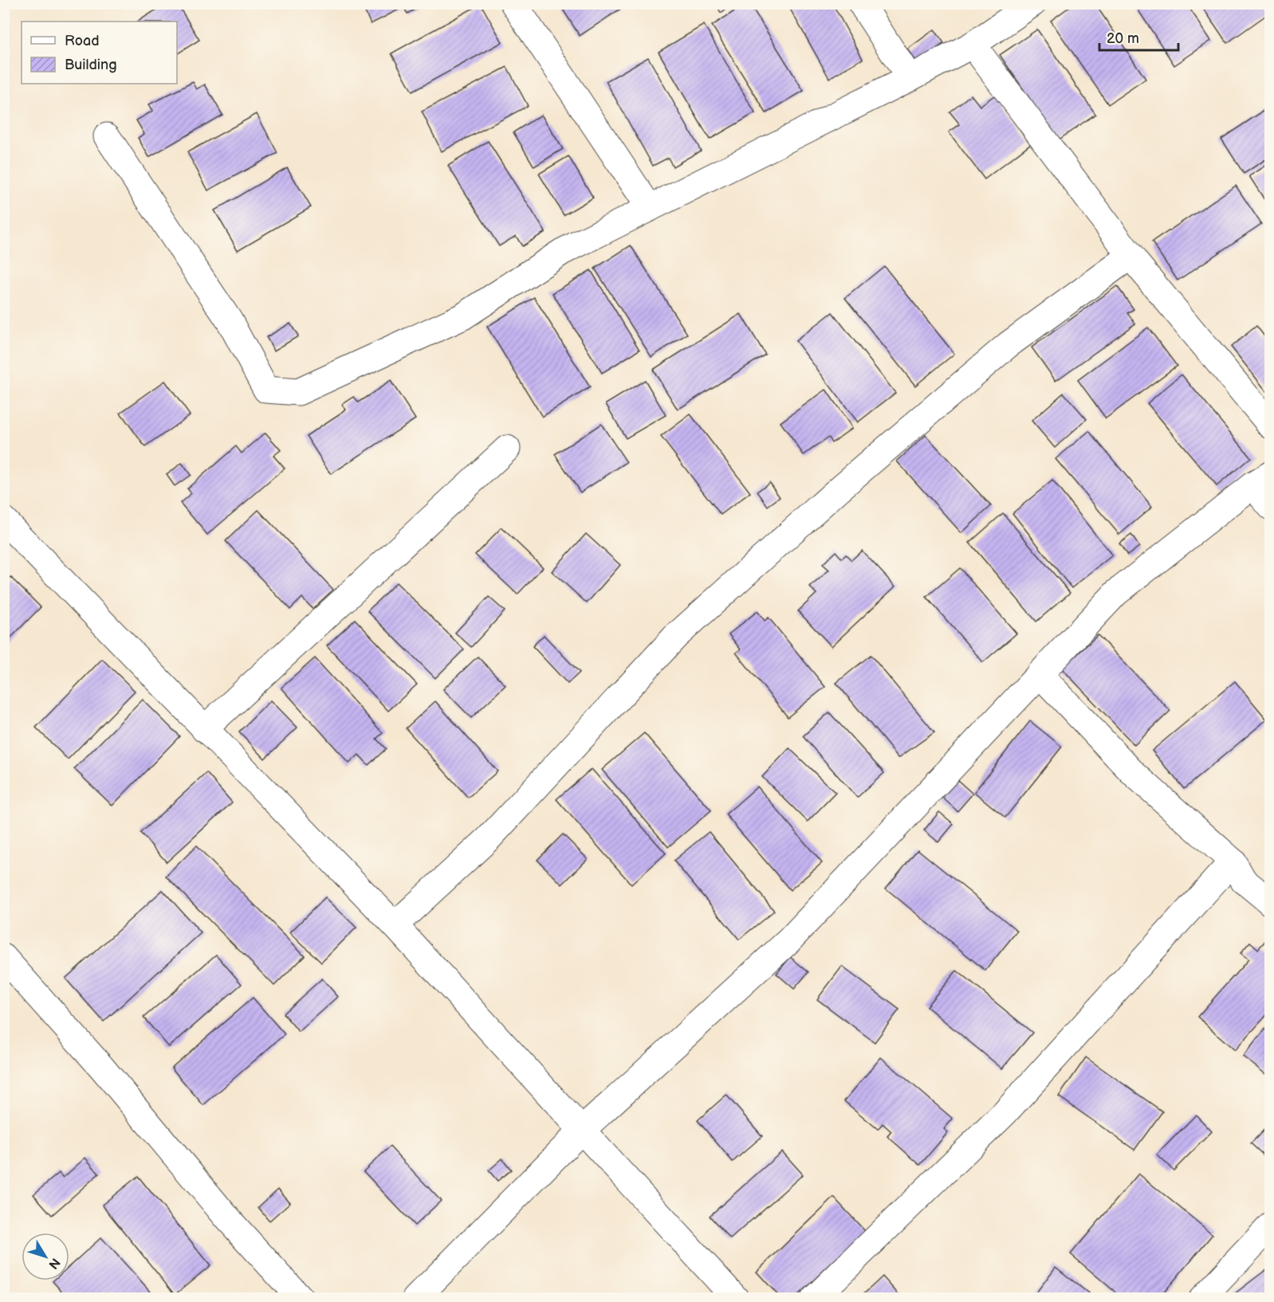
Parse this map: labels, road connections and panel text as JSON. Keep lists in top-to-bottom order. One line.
{"legend":["Road","Building"],"scale_bar":"20 m","north":"bottom right"}
